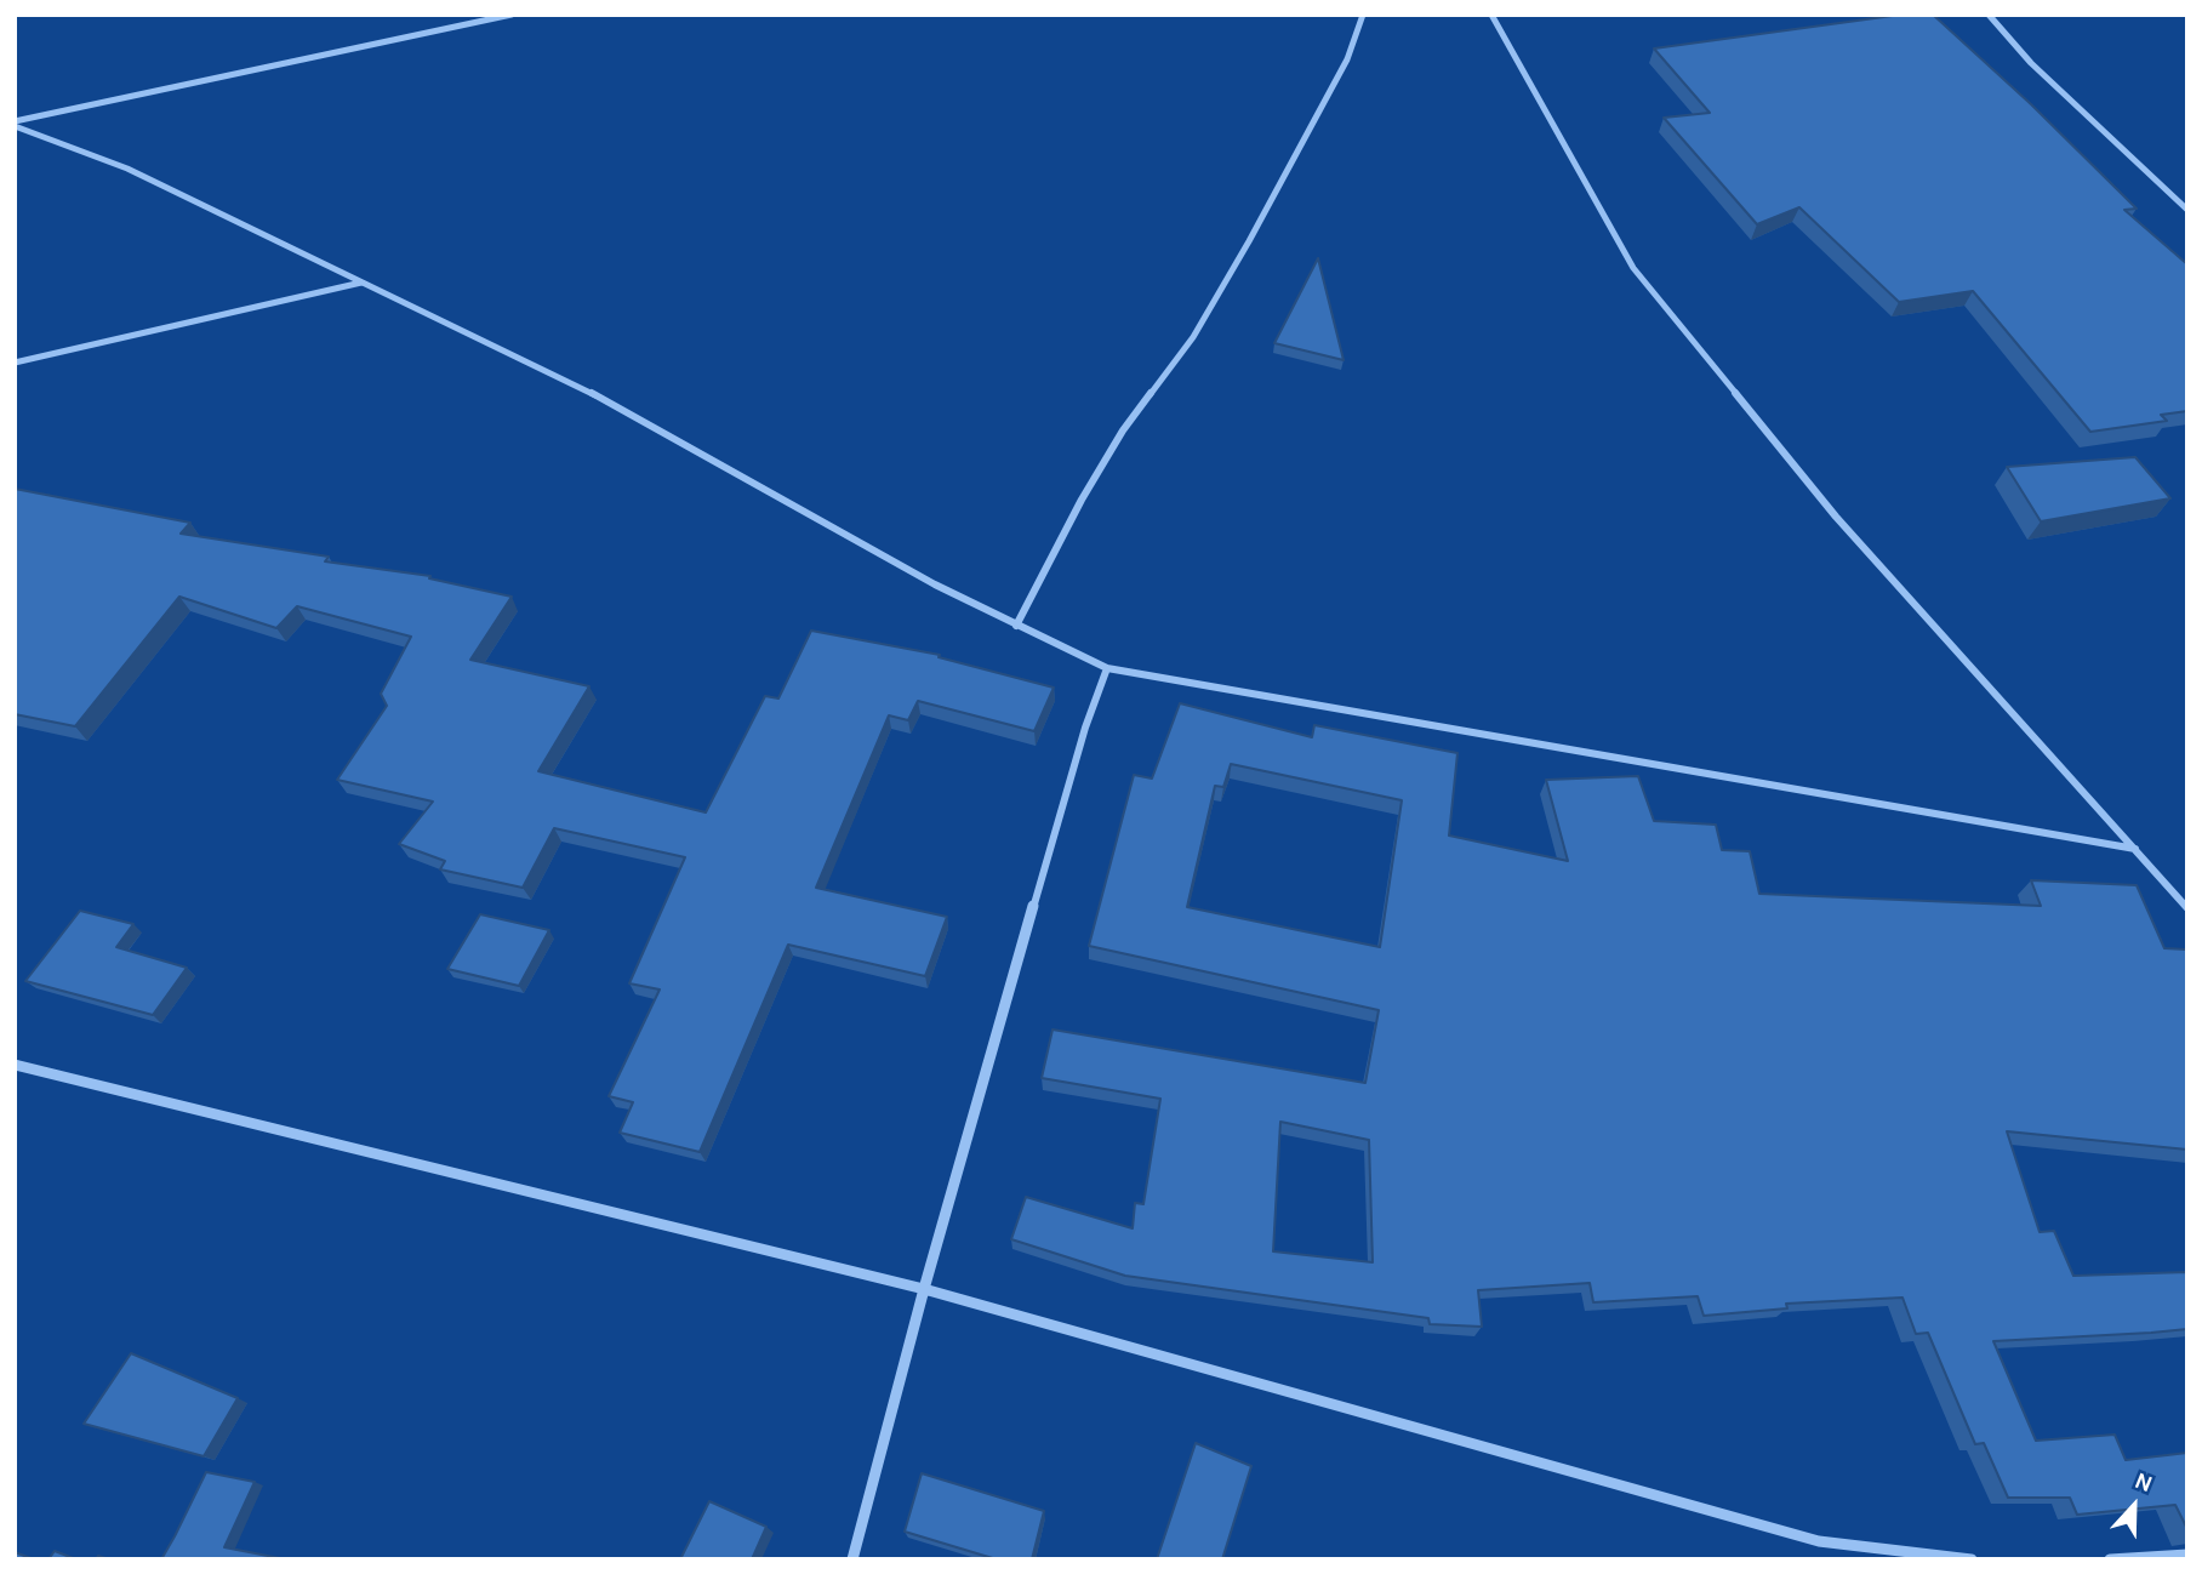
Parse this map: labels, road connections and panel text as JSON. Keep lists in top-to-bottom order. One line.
{"north":"top"}
